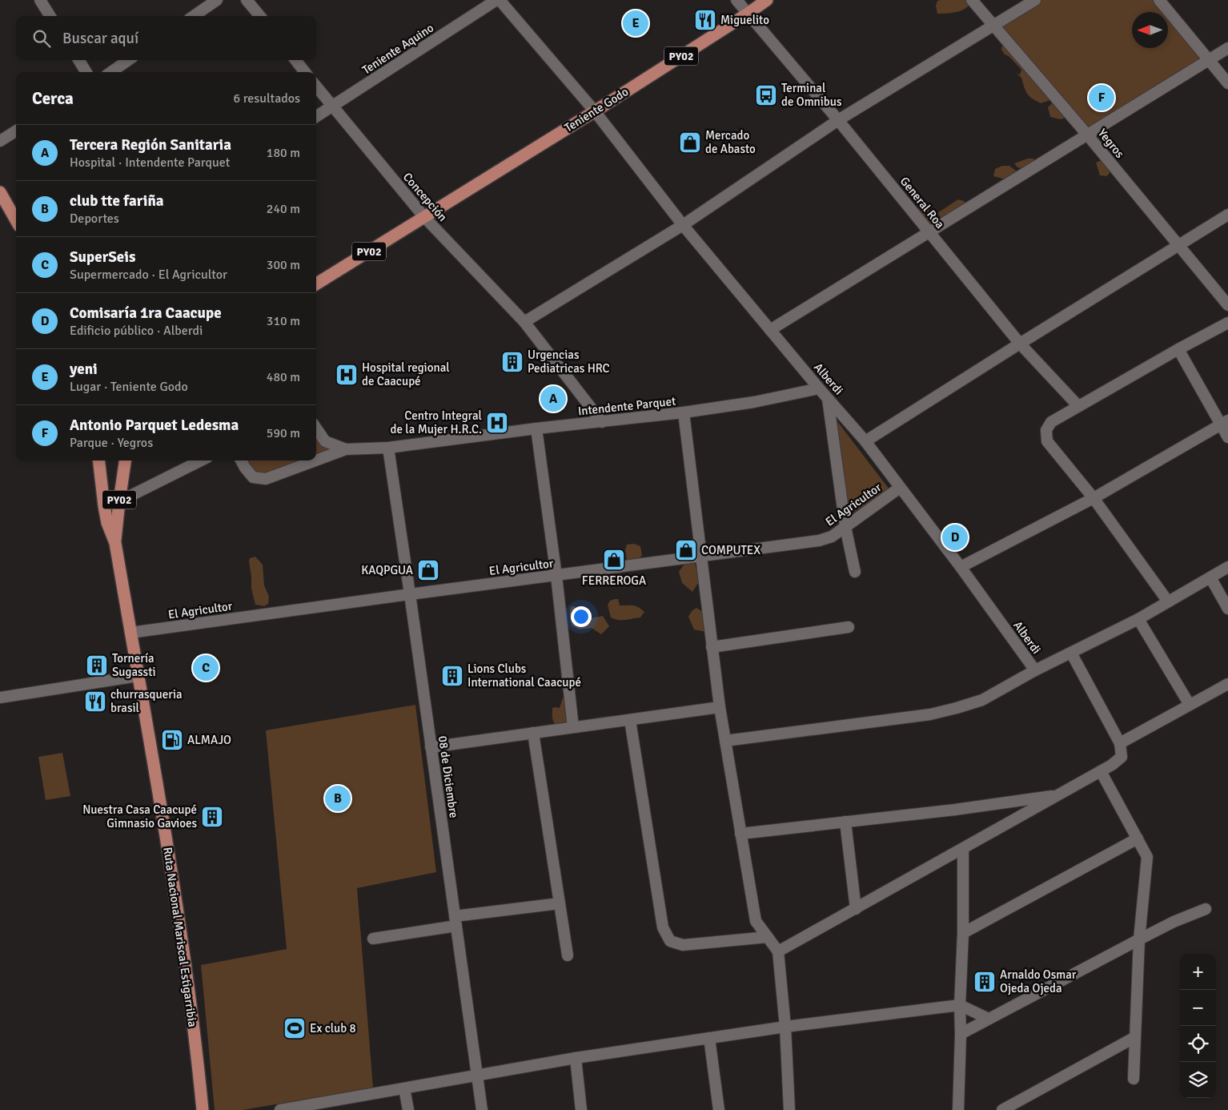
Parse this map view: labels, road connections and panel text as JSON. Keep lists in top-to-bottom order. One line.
{"streets":{"main road":["PY02","Teniente Godo","Ruta Nacional Mariscal Estigarribia"],"street":["Teniente Aquino","Yegros","Concepción","General Roa","Alberdi","Intendente Parquet","El Agricultor","08 de Diciembre"]},"crossings":[["Teniente Aquino","Concepción"],["PY02","Teniente Godo"],["PY02","Concepción"],["PY02","Ruta Nacional Mariscal Estigarribia"],["Teniente Godo","Concepción"],["Teniente Godo","General Roa"],["Teniente Godo","Alberdi"],["Concepción","Intendente Parquet"],["Alberdi","Intendente Parquet"],["Alberdi","El Agricultor"],["Intendente Parquet","08 de Diciembre"],["El Agricultor","08 de Diciembre"],["El Agricultor","Ruta Nacional Mariscal Estigarribia"]],"places":{"restaurant":["Miguelito","churrasqueria brasil"],"bus stop":["Terminal de Omnibus"],"shop":["Mercado de Abasto","COMPUTEX","FERREROGA","KAQPGUA"],"building":["Urgencias Pediatricas HRC","Tornería Sugassti","Lions Clubs International Caacupé","Nuestra Casa Caacupé Gimnasio Gavioes","Arnaldo Osmar Ojeda Ojeda"],"hospital":["Hospital regional de Caacupé","Centro Integral de la Mujer H.R.C."],"fuel station":["ALMAJO"],"sports":["Ex club 8"]},"north":"left","page":{"pins":["E","F","A","D","C","B"],"search":"Buscar aquí","heading":["Cerca","6 resultados"],"list":[{"mark":"A","name":"Tercera Región Sanitaria","note":"Hospital · Intendente Parquet","value":"180 m"},{"mark":"B","name":"club tte fariña","note":"Deportes","value":"240 m"},{"mark":"C","name":"SuperSeis","note":"Supermercado · El Agricultor","value":"300 m"},{"mark":"D","name":"Comisaría 1ra Caacupe","note":"Edificio público · Alberdi","value":"310 m"},{"mark":"E","name":"yeni","note":"Lugar · Teniente Godo","value":"480 m"},{"mark":"F","name":"Antonio Parquet Ledesma","note":"Parque · Yegros","value":"590 m"}],"map_buttons":["+","−"]}}
